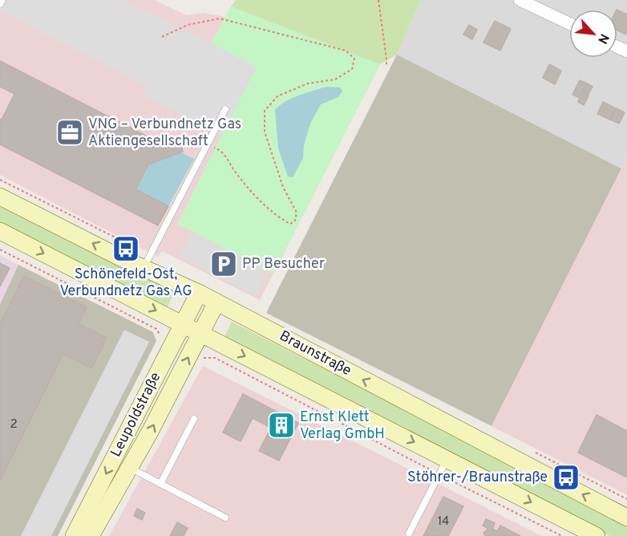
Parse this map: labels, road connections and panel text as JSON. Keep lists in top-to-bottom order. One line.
{"streets":{"main road":["Braunstraße","Leupoldstraße"]},"crossings":[["Braunstraße","Leupoldstraße"]],"places":{"office":["VNG – Verbundnetz Gas Aktiengesellschaft"],"bus stop":["Schönefeld-Ost, Verbundnetz Gas AG","Stöhrer-/Braunstraße"],"parking":["PP Besucher"],"building":["Ernst Klett Verlag GmbH"]},"house_numbers":["2","14"],"north":"bottom right"}
